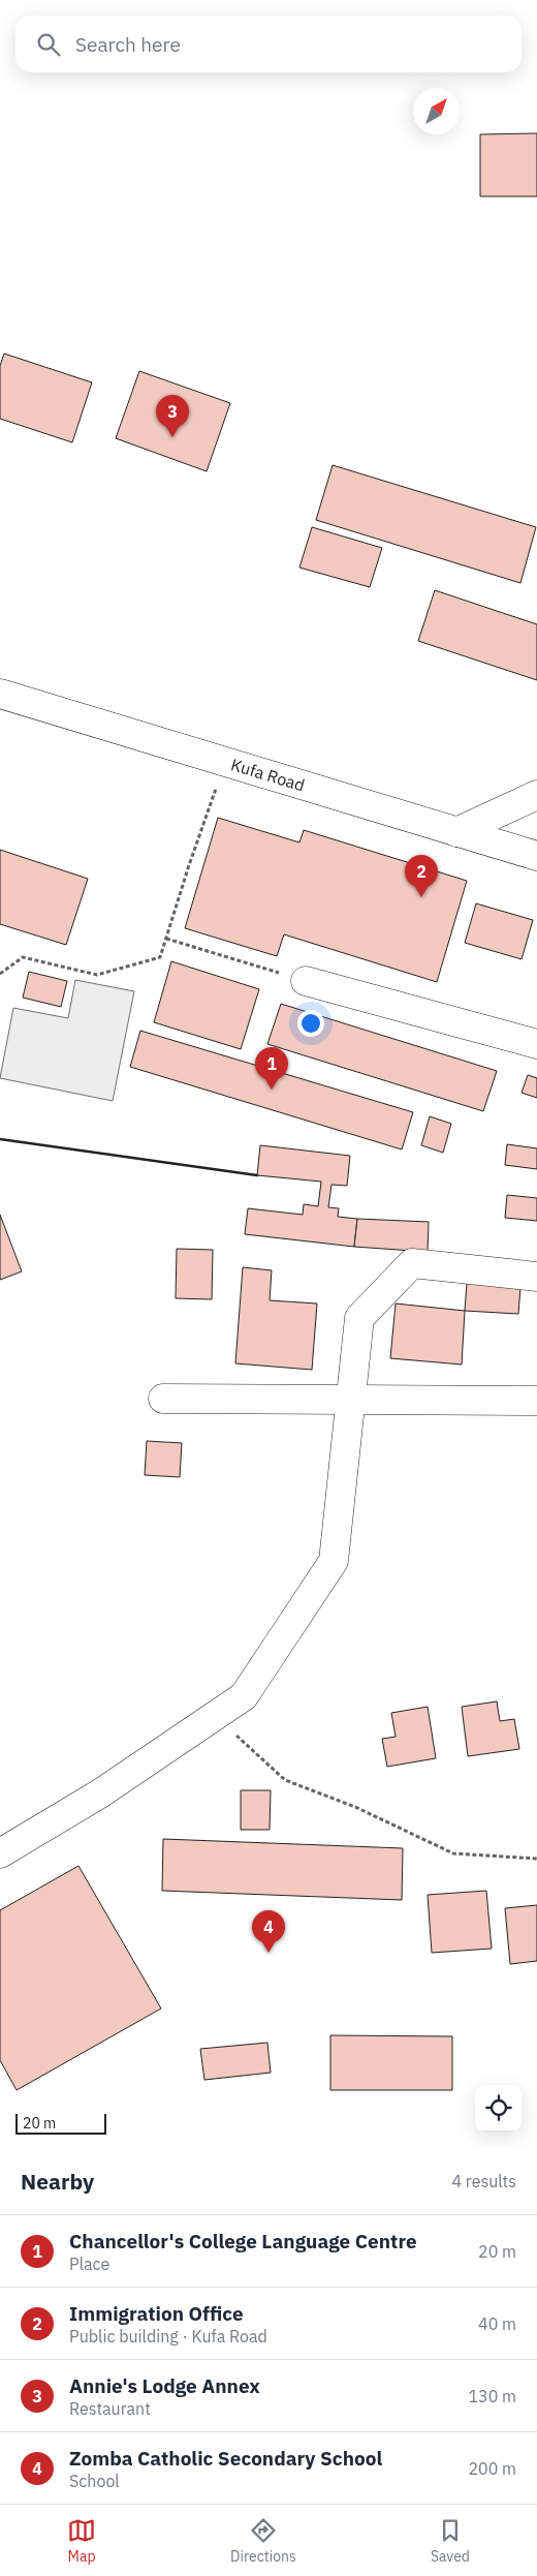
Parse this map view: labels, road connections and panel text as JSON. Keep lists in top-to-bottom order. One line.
{"streets":{"street":["Kufa Road"]},"scale_bar":"20 m","north":"top right","page":{"search":"Search here","pins":["3","2","1","4"],"scale":"20 m","heading":["Nearby","4 results"],"list":[{"mark":"1","name":"Chancellor's College Language Centre","note":"Place","value":"20 m"},{"mark":"2","name":"Immigration Office","note":"Public building · Kufa Road","value":"40 m"},{"mark":"3","name":"Annie's Lodge Annex","note":"Restaurant","value":"130 m"},{"mark":"4","name":"Zomba Catholic Secondary School","note":"School","value":"200 m"}],"nav":["Map","Directions","Saved"]}}
